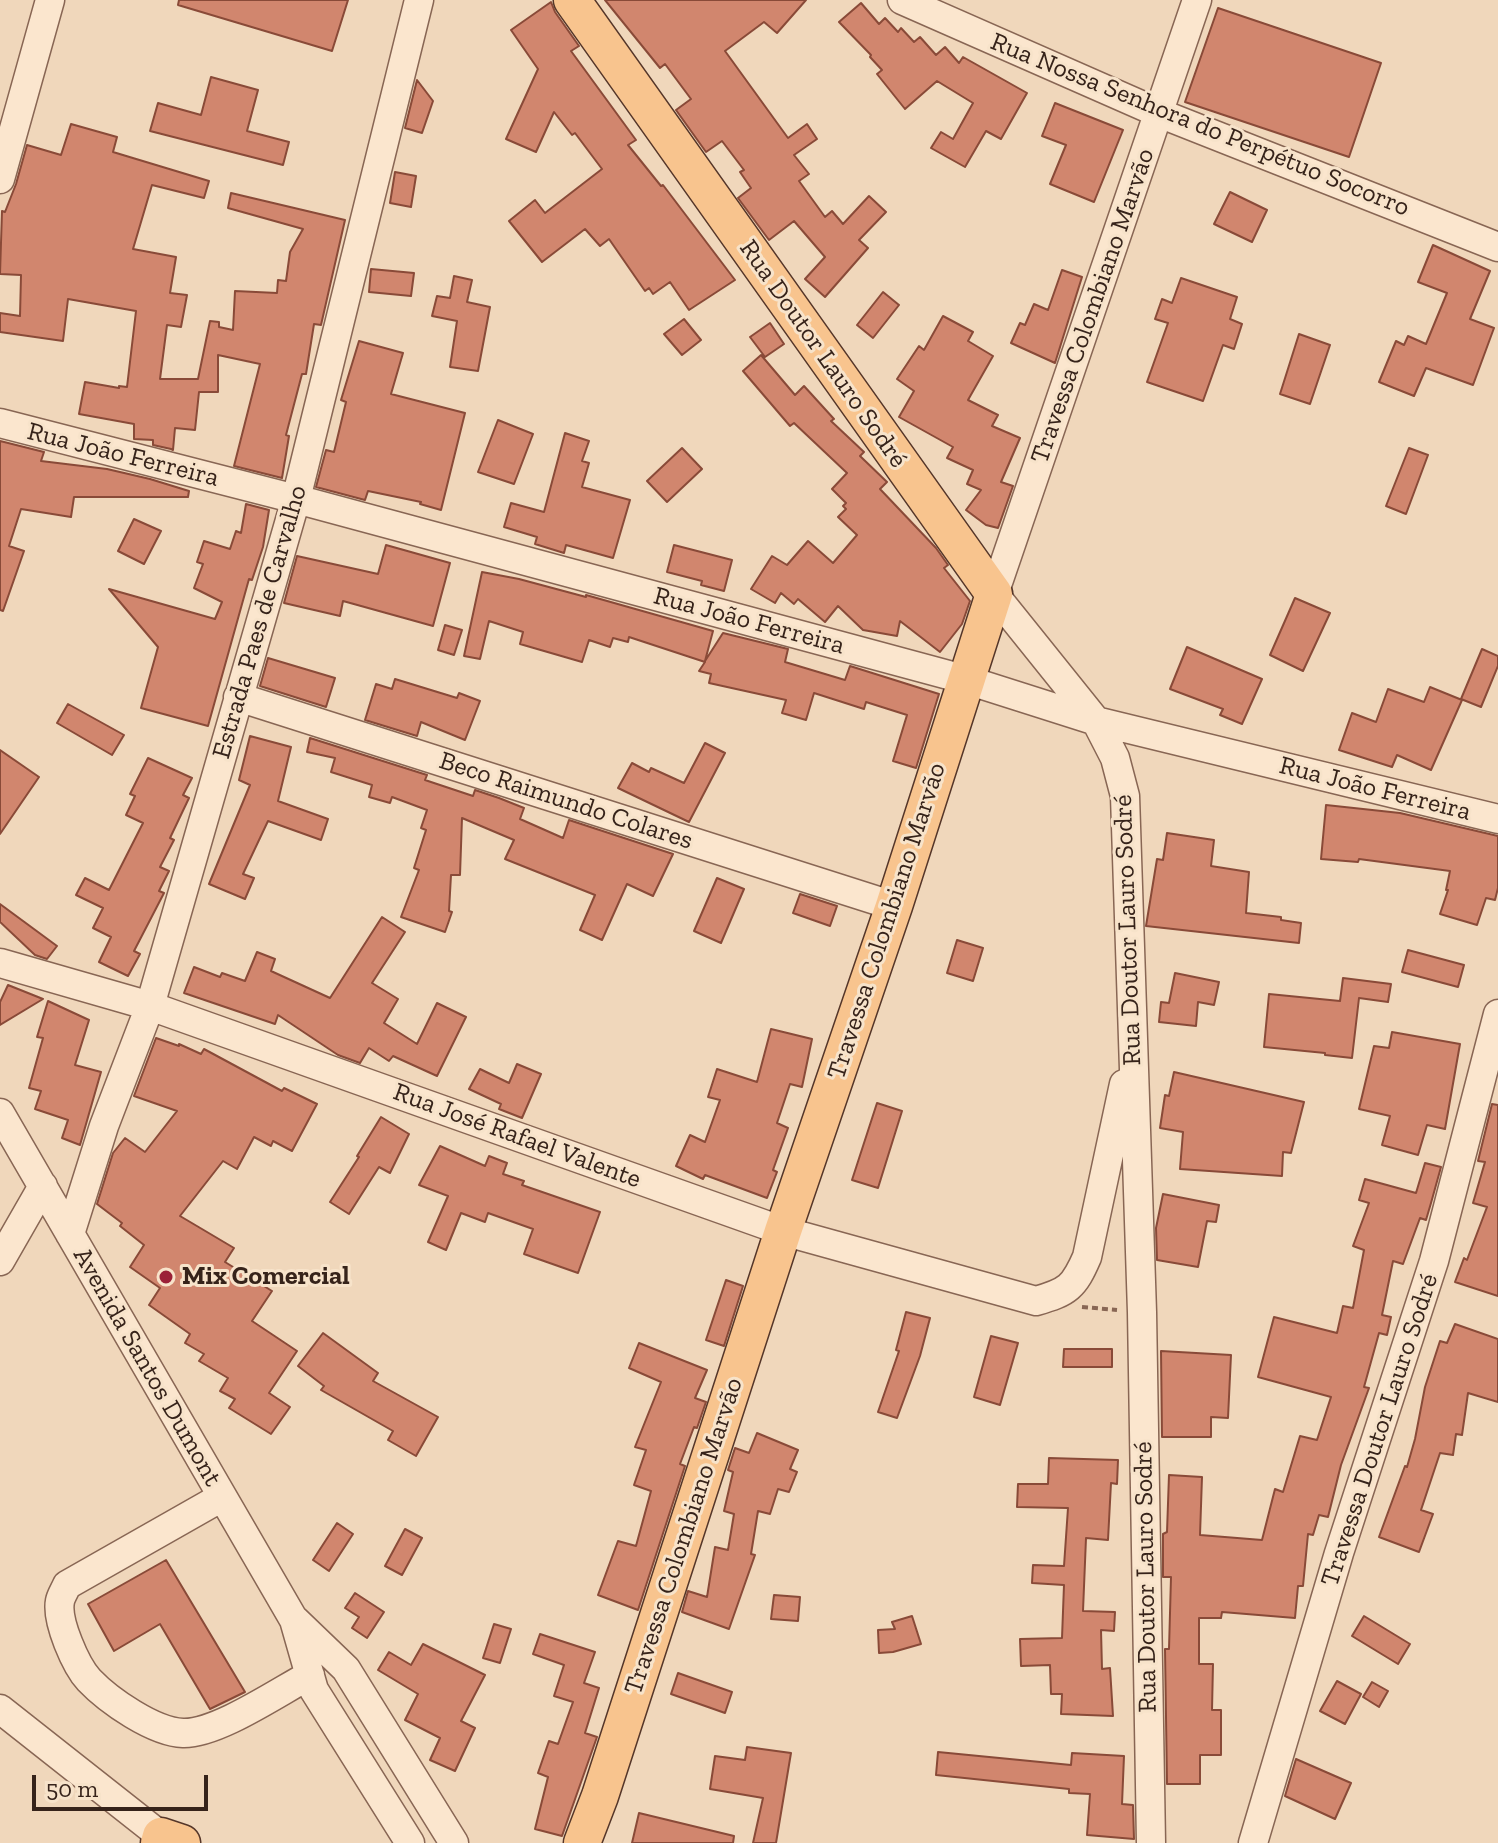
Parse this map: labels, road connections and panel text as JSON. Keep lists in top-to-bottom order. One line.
{"streets":{"main road":["Travessa Colombiano Marvão","Rua Doutor Lauro Sodré"],"street":["Rua Nossa Senhora do Perpétuo Socorro","Rua João Ferreira","Estrada Paes de Carvalho","Beco Raimundo Colares","Rua José Rafael Valente","Avenida Santos Dumont","Travessa Doutor Lauro Sodré"]},"crossings":[["Rua Nossa Senhora do Perpétuo Socorro","Travessa Colombiano Marvão"],["Travessa Colombiano Marvão","Rua Doutor Lauro Sodré"],["Travessa Colombiano Marvão","Rua João Ferreira"],["Travessa Colombiano Marvão","Beco Raimundo Colares"],["Travessa Colombiano Marvão","Rua José Rafael Valente"],["Rua Doutor Lauro Sodré","Rua João Ferreira"],["Rua João Ferreira","Estrada Paes de Carvalho"],["Estrada Paes de Carvalho","Beco Raimundo Colares"],["Estrada Paes de Carvalho","Rua José Rafael Valente"],["Estrada Paes de Carvalho","Avenida Santos Dumont"]],"places":["Mix Comercial"],"scale_bar":"50 m"}
